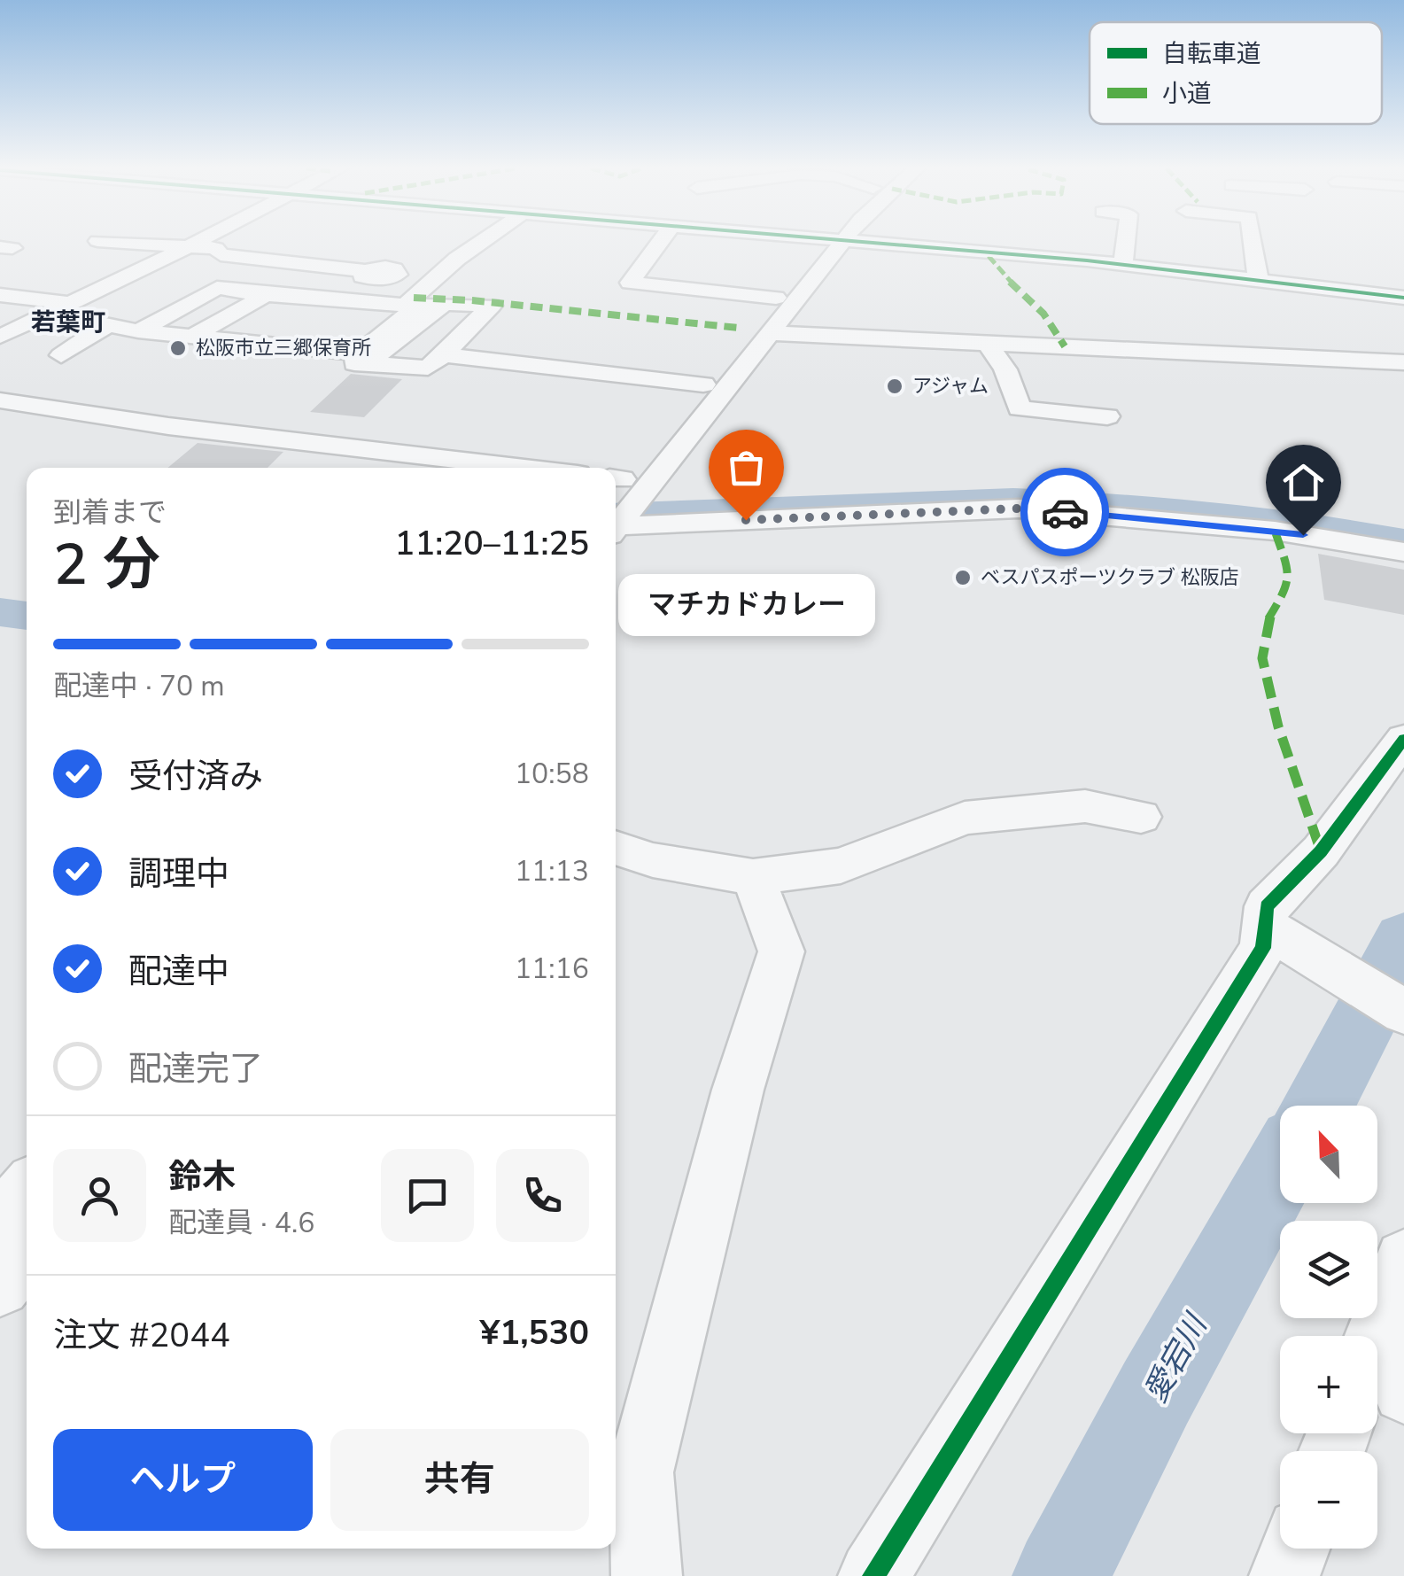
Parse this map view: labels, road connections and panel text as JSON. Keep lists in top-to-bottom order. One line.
{"districts":["若葉町"],"water":["愛宕川"],"places":["松阪市立三郷保育所","アジャム","マチカドカレー","ベスパスポーツクラブ 松阪店"],"legend":["自転車道","小道"],"north":"top left","page":{"heading":["2 分","到着まで","11:20–11:25"],"panel":["鈴木","配達員 · 4.6","注文 #2044","¥1,530"],"bubble":"マチカドカレー","bar":"配達中 · 70 m","list":[["受付済み","10:58"],["調理中","11:13"],["配達中","11:16"],"配達完了"],"map_buttons":["+","−"],"buttons":["ヘルプ","共有"]}}
